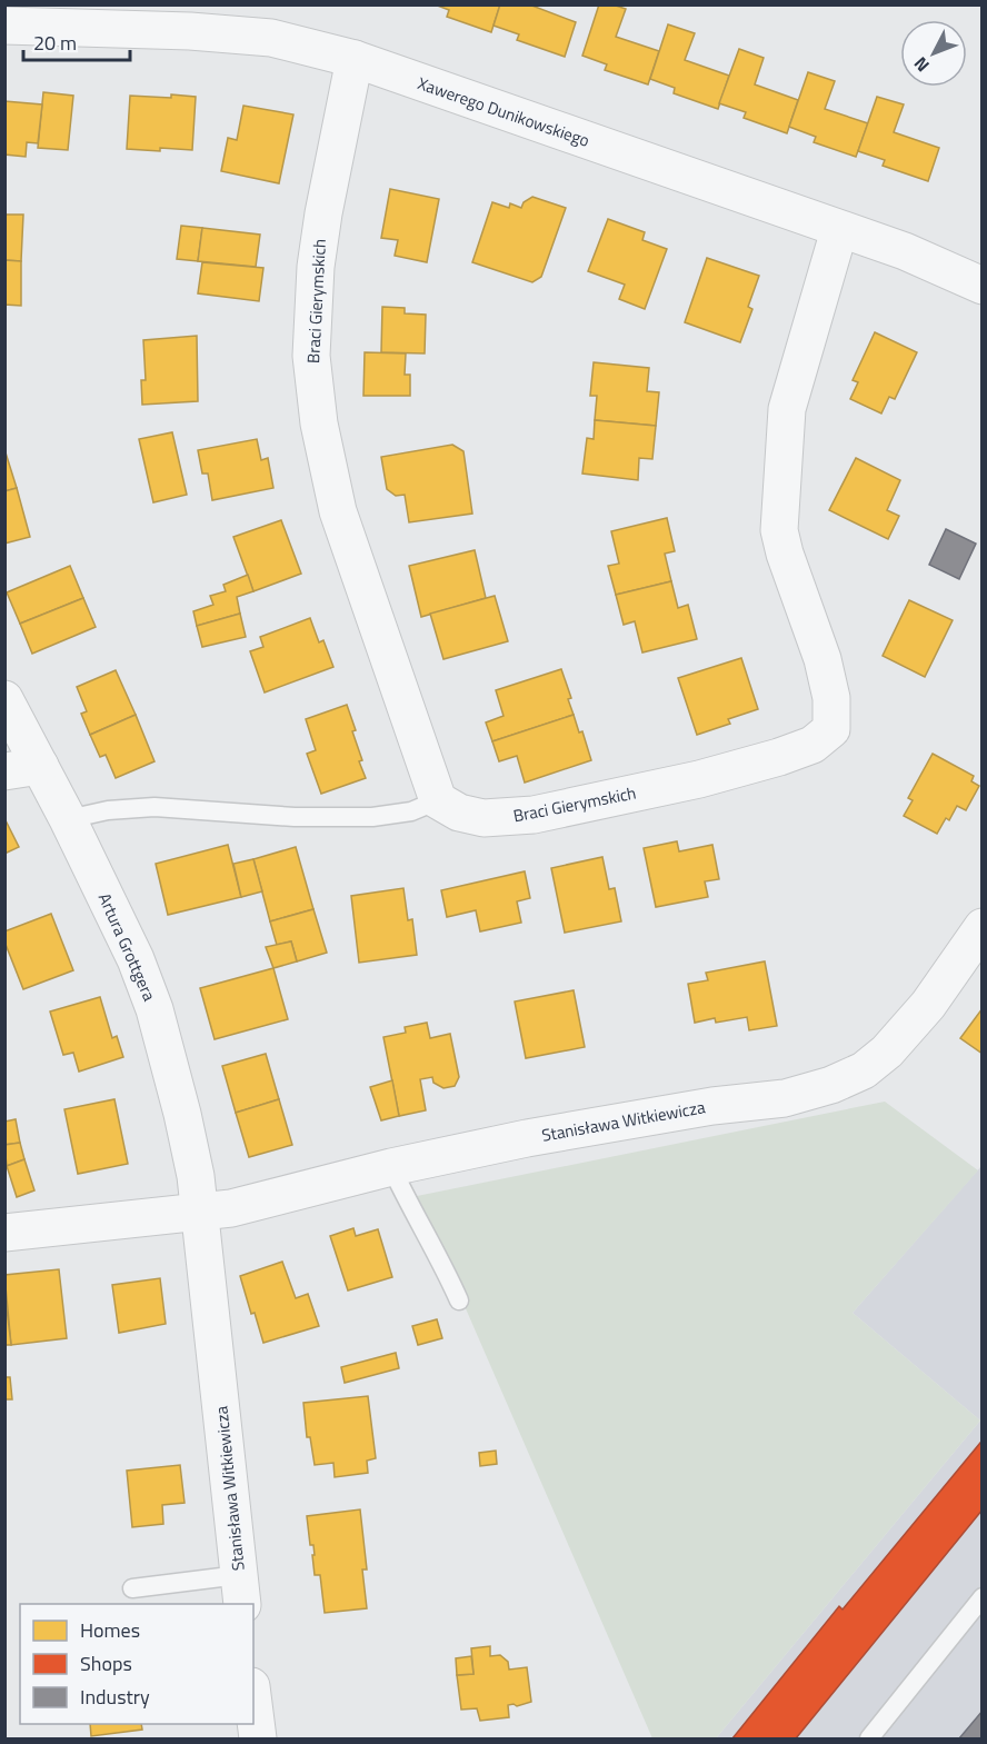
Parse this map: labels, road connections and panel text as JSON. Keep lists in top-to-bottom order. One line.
{"streets":{"street":["Xawerego Dunikowskiego","Braci Gierymskich","Artura Grottgera","Stanisława Witkiewicza"]},"crossings":[["Xawerego Dunikowskiego","Braci Gierymskich"],["Artura Grottgera","Stanisława Witkiewicza"]],"legend":["Homes","Shops","Industry"],"scale_bar":"20 m","north":"bottom left"}
